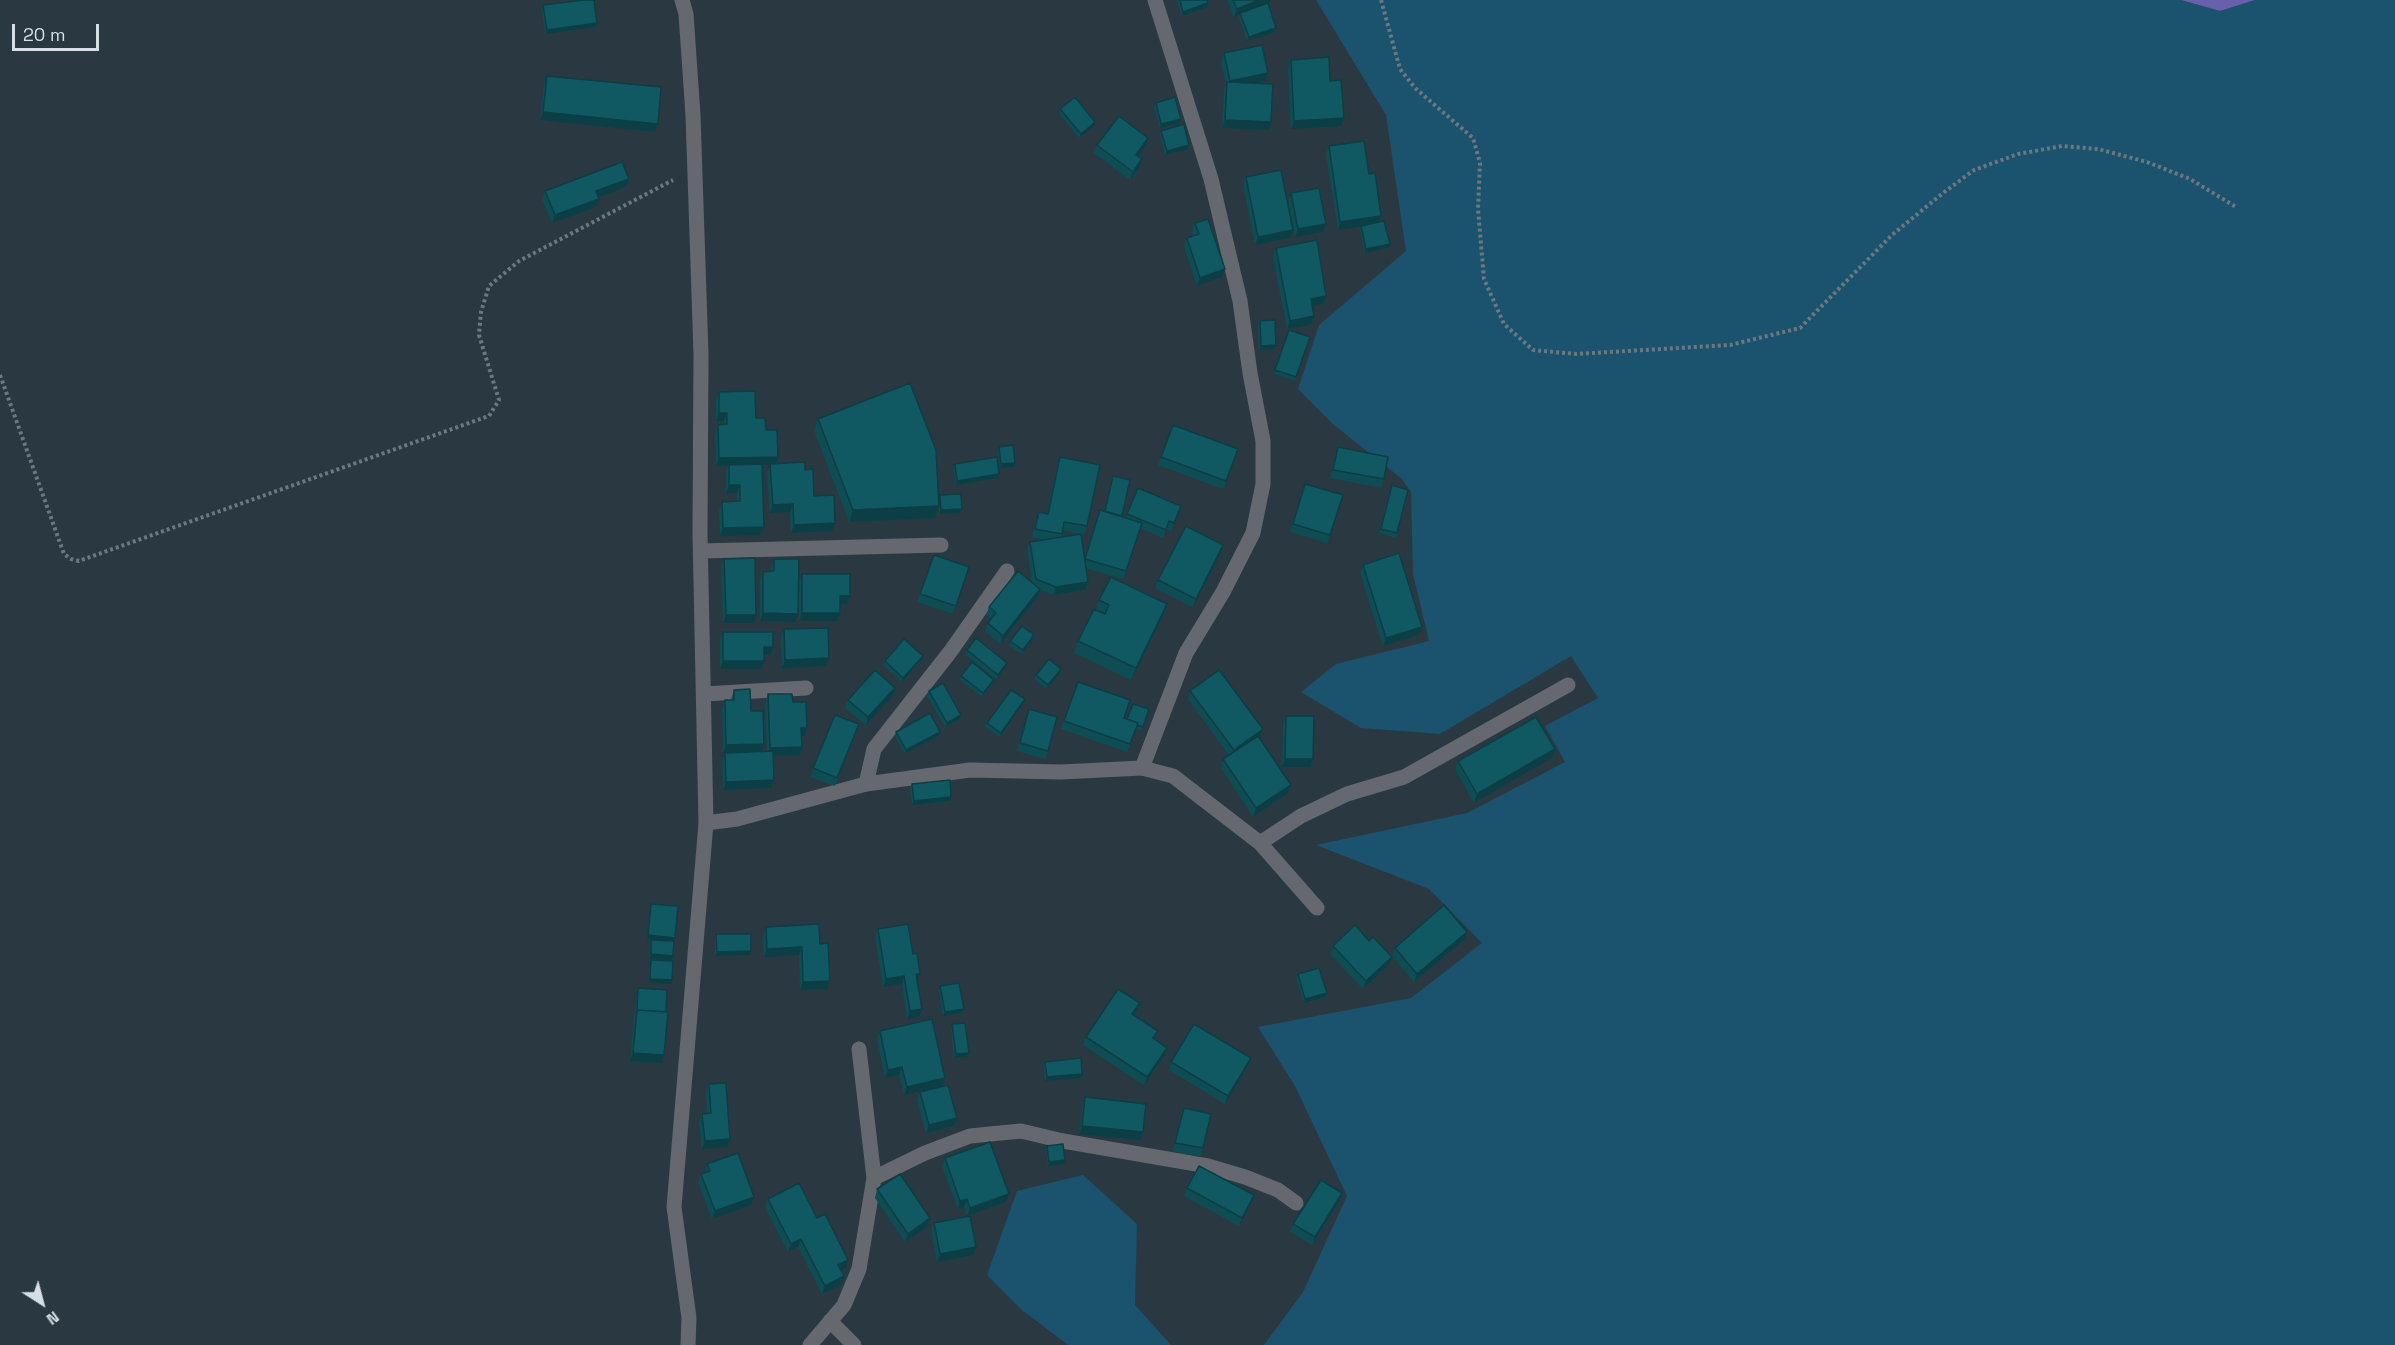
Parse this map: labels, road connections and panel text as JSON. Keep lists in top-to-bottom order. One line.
{"scale_bar":"20 m","north":"bottom right"}
